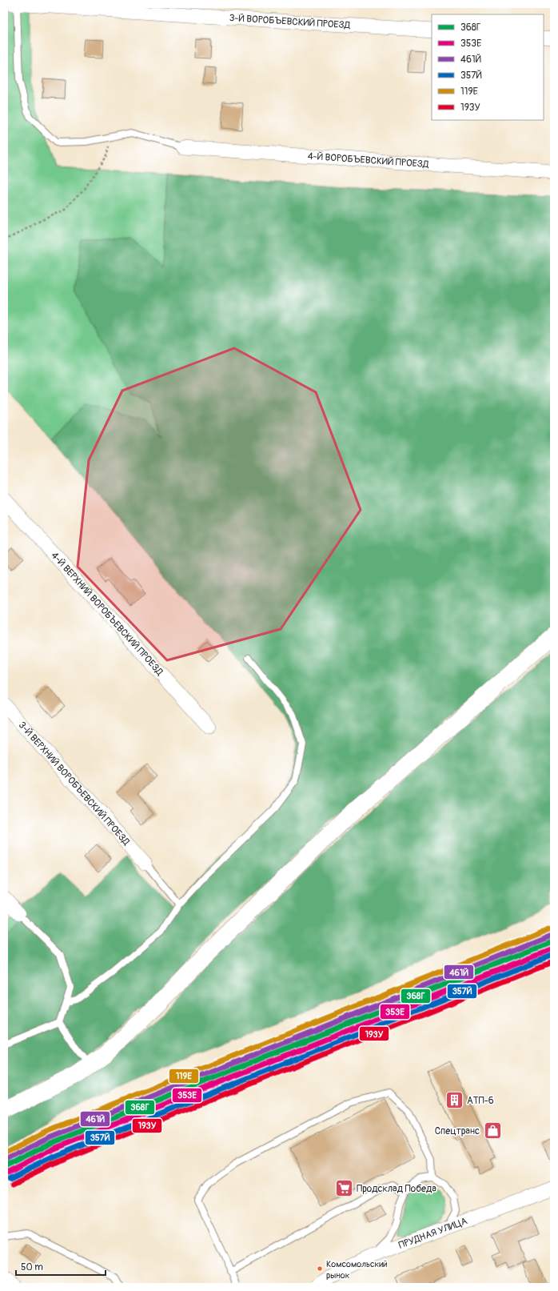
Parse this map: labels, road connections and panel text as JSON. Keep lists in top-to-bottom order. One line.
{"streets":{"street":["3-Й ВОРОБЪЕВСКИЙ ПРОЕЗД","4-Й ВОРОБЪЕВСКИЙ ПРОЕЗД","4-Й ВЕРХНИЙ ВОРОБЪЕВСКИЙ ПРОЕЗД","3-Й ВЕРХНИЙ ВОРОБЪЕВСКИЙ ПРОЕЗД","ПРУДНАЯ УЛИЦА"]},"places":{"building":["АТП-6"],"shop":["Спецтранс"],"supermarket":["Продсклад Победа"],"other":["Комсомольский рынок"]},"lines":["transit line 119Е","transit line 461Й","transit line 368Г","transit line 353Е","transit line 357Й","transit line 193У"],"legend":["368Г","353Е","461Й","357Й","119Е","193У"],"scale_bar":"50 m"}
